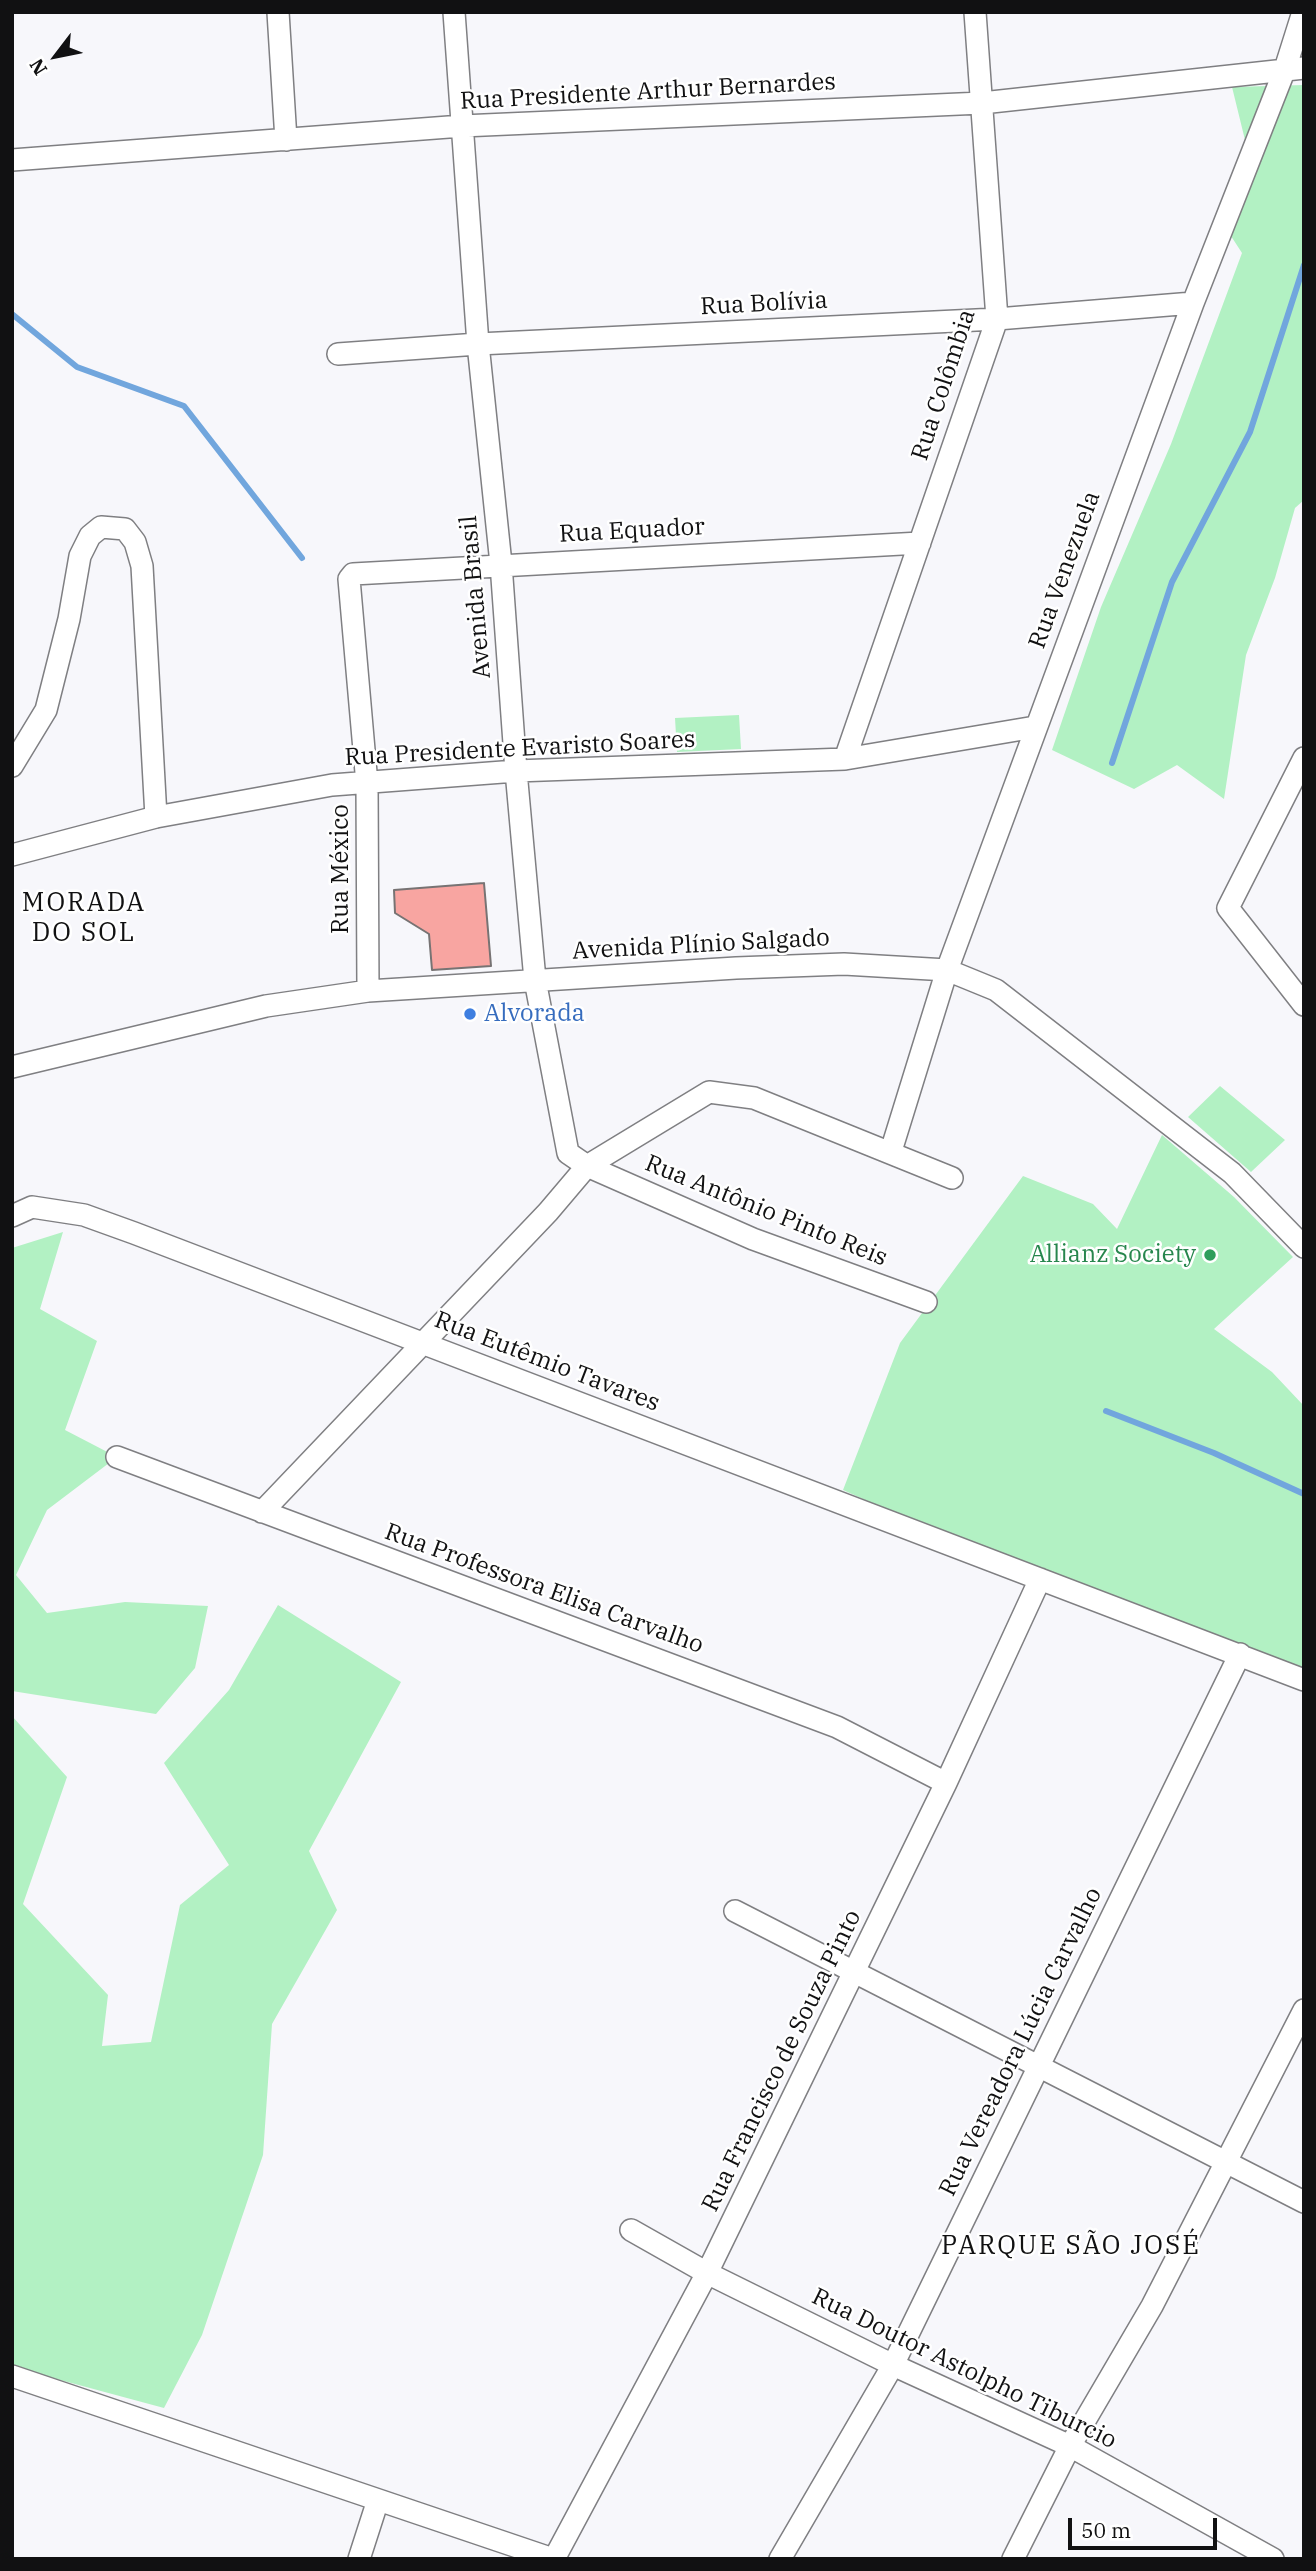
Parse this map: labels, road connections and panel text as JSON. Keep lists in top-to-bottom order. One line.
{"streets":{"street":["Rua Presidente Arthur Bernardes","Rua Bolívia","Rua Colômbia","Rua Equador","Rua Venezuela","Avenida Brasil","Rua Presidente Evaristo Soares","Rua México","Avenida Plínio Salgado","Rua Antônio Pinto Reis","Rua Eutêmio Tavares","Rua Professora Elisa Carvalho","Rua Vereadora Lúcia Carvalho","Rua Francisco de Souza Pinto","Rua Doutor Astolpho Tiburcio"]},"crossings":[["Rua Presidente Arthur Bernardes","Rua Colômbia"],["Rua Presidente Arthur Bernardes","Rua Venezuela"],["Rua Presidente Arthur Bernardes","Avenida Brasil"],["Rua Bolívia","Rua Colômbia"],["Rua Bolívia","Rua Venezuela"],["Rua Bolívia","Avenida Brasil"],["Rua Colômbia","Rua Equador"],["Rua Colômbia","Rua Presidente Evaristo Soares"],["Rua Equador","Avenida Brasil"],["Rua Equador","Rua México"],["Rua Venezuela","Rua Presidente Evaristo Soares"],["Rua Venezuela","Avenida Plínio Salgado"],["Avenida Brasil","Rua Presidente Evaristo Soares"],["Avenida Brasil","Avenida Plínio Salgado"],["Avenida Brasil","Rua Antônio Pinto Reis"],["Rua Presidente Evaristo Soares","Rua México"],["Rua México","Avenida Plínio Salgado"],["Rua Eutêmio Tavares","Rua Vereadora Lúcia Carvalho"],["Rua Eutêmio Tavares","Rua Francisco de Souza Pinto"],["Rua Professora Elisa Carvalho","Rua Francisco de Souza Pinto"],["Rua Vereadora Lúcia Carvalho","Rua Doutor Astolpho Tiburcio"],["Rua Francisco de Souza Pinto","Rua Doutor Astolpho Tiburcio"]],"districts":["MORADA DO SOL","PARQUE SÃO JOSÉ"],"places":["Alvorada","Allianz Society"],"scale_bar":"50 m","north":"bottom left"}
